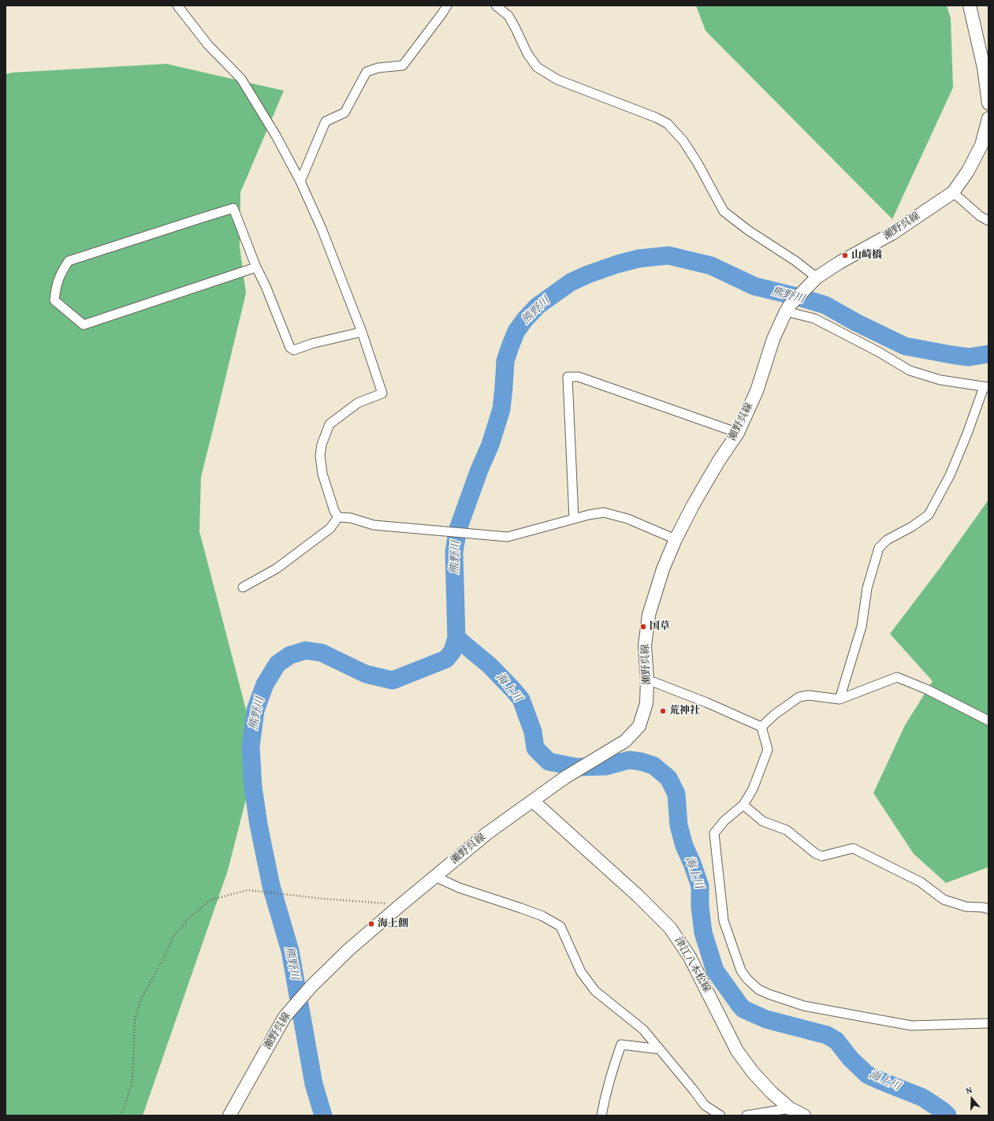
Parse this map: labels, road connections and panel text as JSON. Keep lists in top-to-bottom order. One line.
{"streets":{"main road":["瀬野呉線","津江八本松線"]},"crossings":[["瀬野呉線","津江八本松線"]],"water":["熊野川","海上川"],"places":["山崎橋","国草","荒神社","海上側"],"north":"top"}
